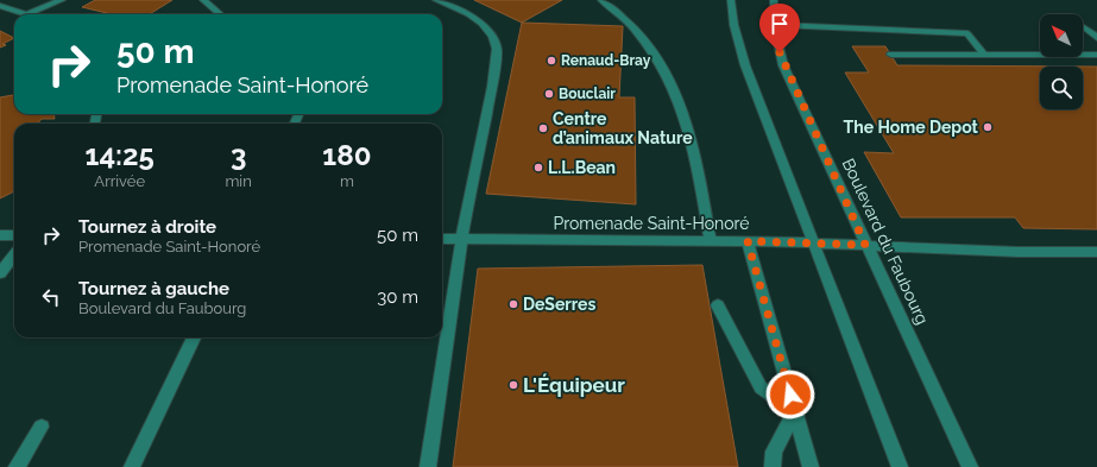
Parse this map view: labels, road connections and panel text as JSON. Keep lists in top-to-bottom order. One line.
{"streets":{"street":["Promenade Saint-Honoré","Boulevard du Faubourg"]},"crossings":[["Promenade Saint-Honoré","Boulevard du Faubourg"]],"places":["Renaud-Bray","Bouclair","The Home Depot","Centre d’animaux Nature","L.L.Bean","DeSerres","L'Équipeur"],"north":"top left","page":{"turn":["50 m","Promenade Saint-Honoré"],"eta":["14:25","Arrivée","3","min","180","m"],"list":[{"name":"Tournez à droite","note":"Promenade Saint-Honoré","value":"50 m"},{"name":"Tournez à gauche","note":"Boulevard du Faubourg","value":"30 m"}]}}
